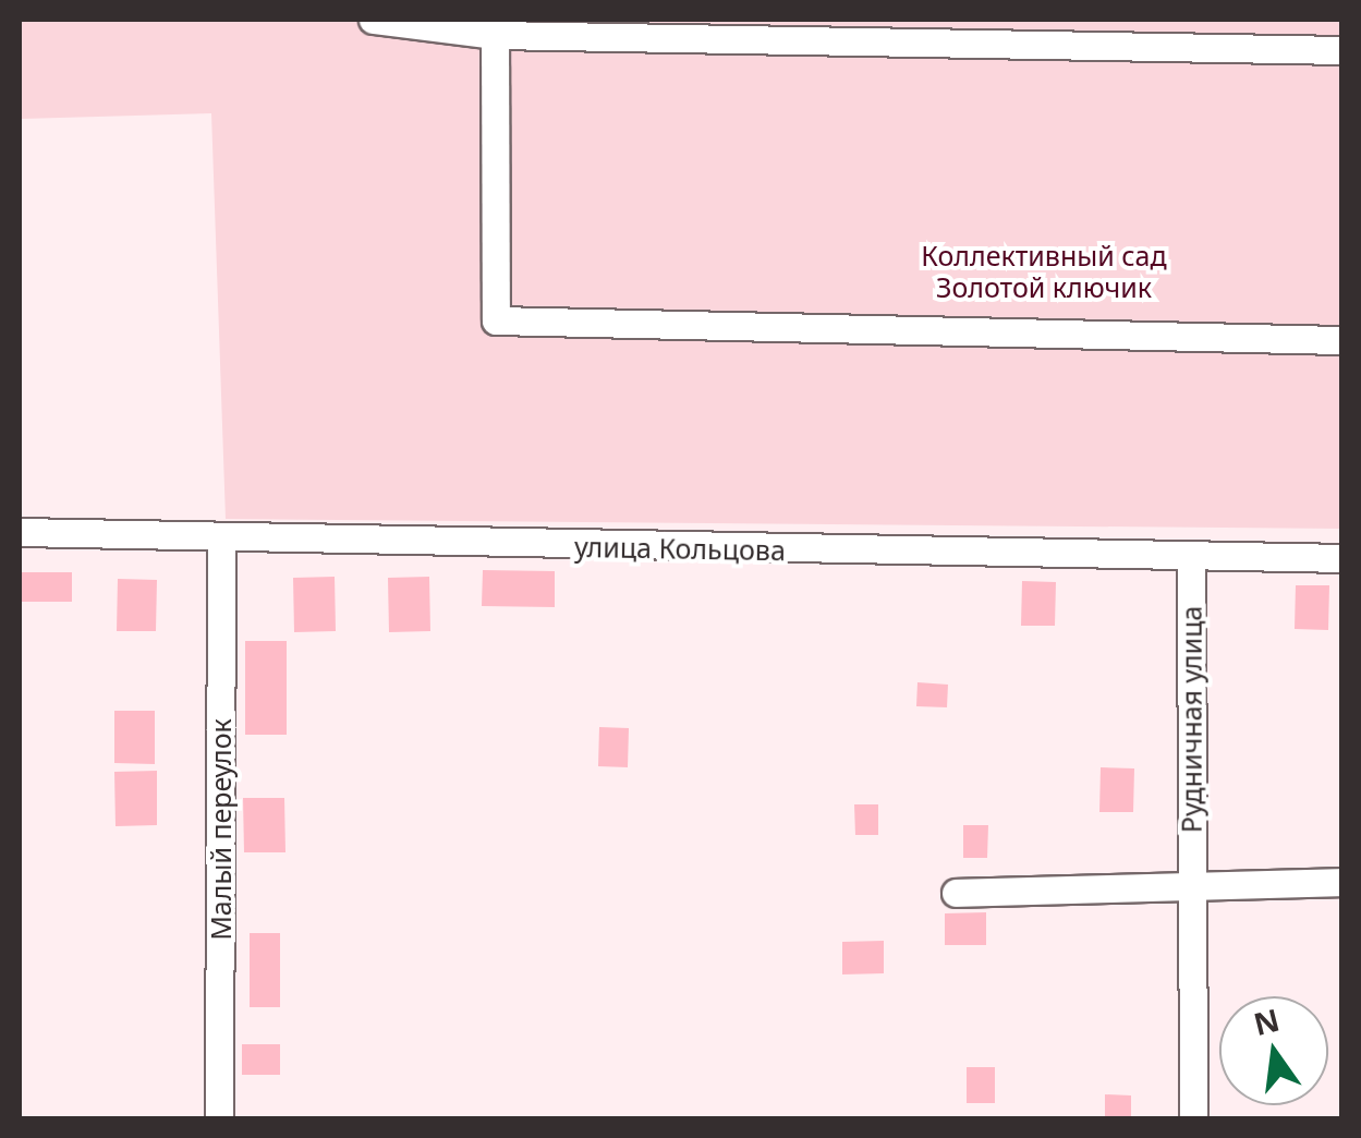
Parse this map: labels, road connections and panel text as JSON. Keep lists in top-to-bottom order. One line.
{"streets":{"street":["улица Кольцова","Рудничная улица","Малый переулок"]},"crossings":[["улица Кольцова","Рудничная улица"],["улица Кольцова","Малый переулок"]],"parks":["Коллективный сад Золотой ключик"],"north":"top"}
